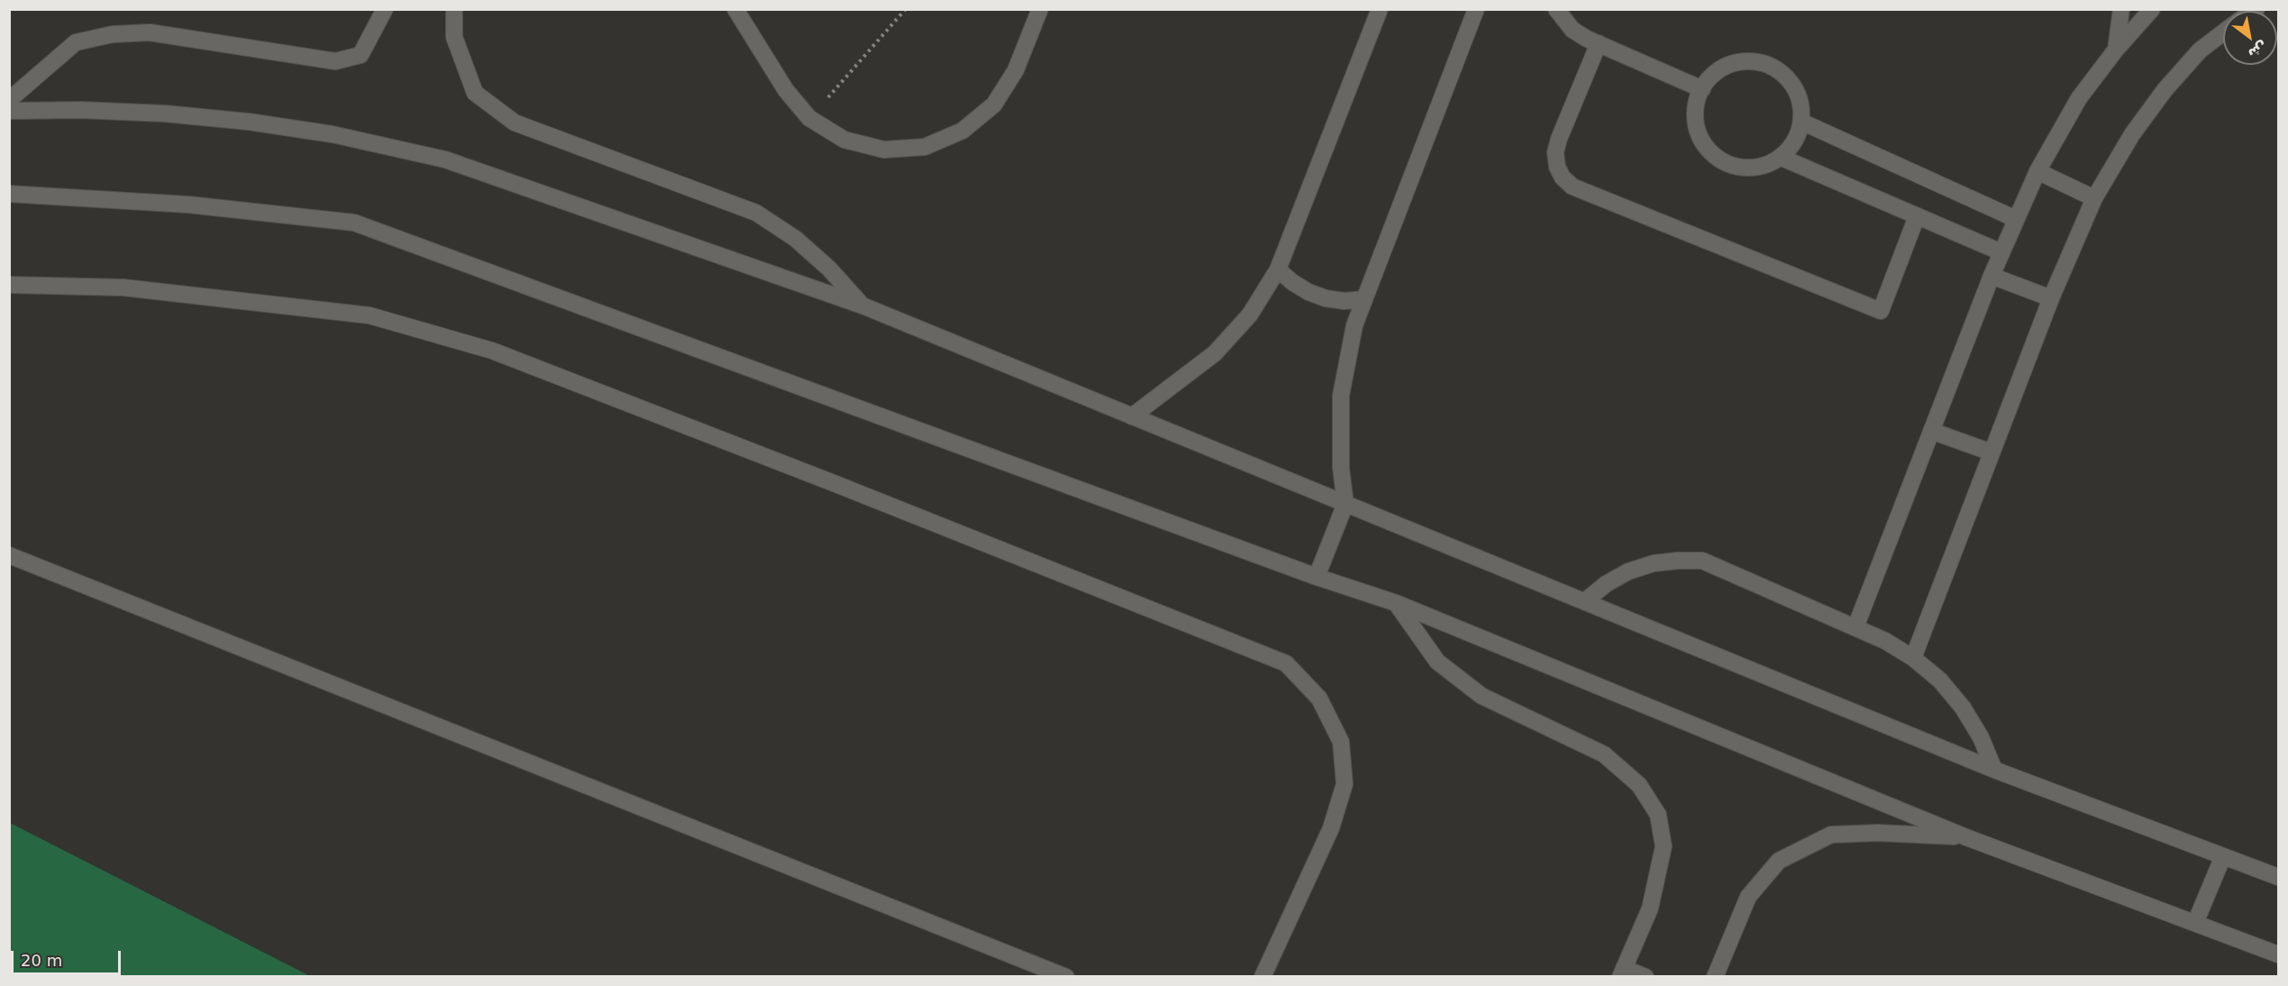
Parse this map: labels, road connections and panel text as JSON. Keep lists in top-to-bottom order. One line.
{"scale_bar":"20 m","north":"bottom right"}
